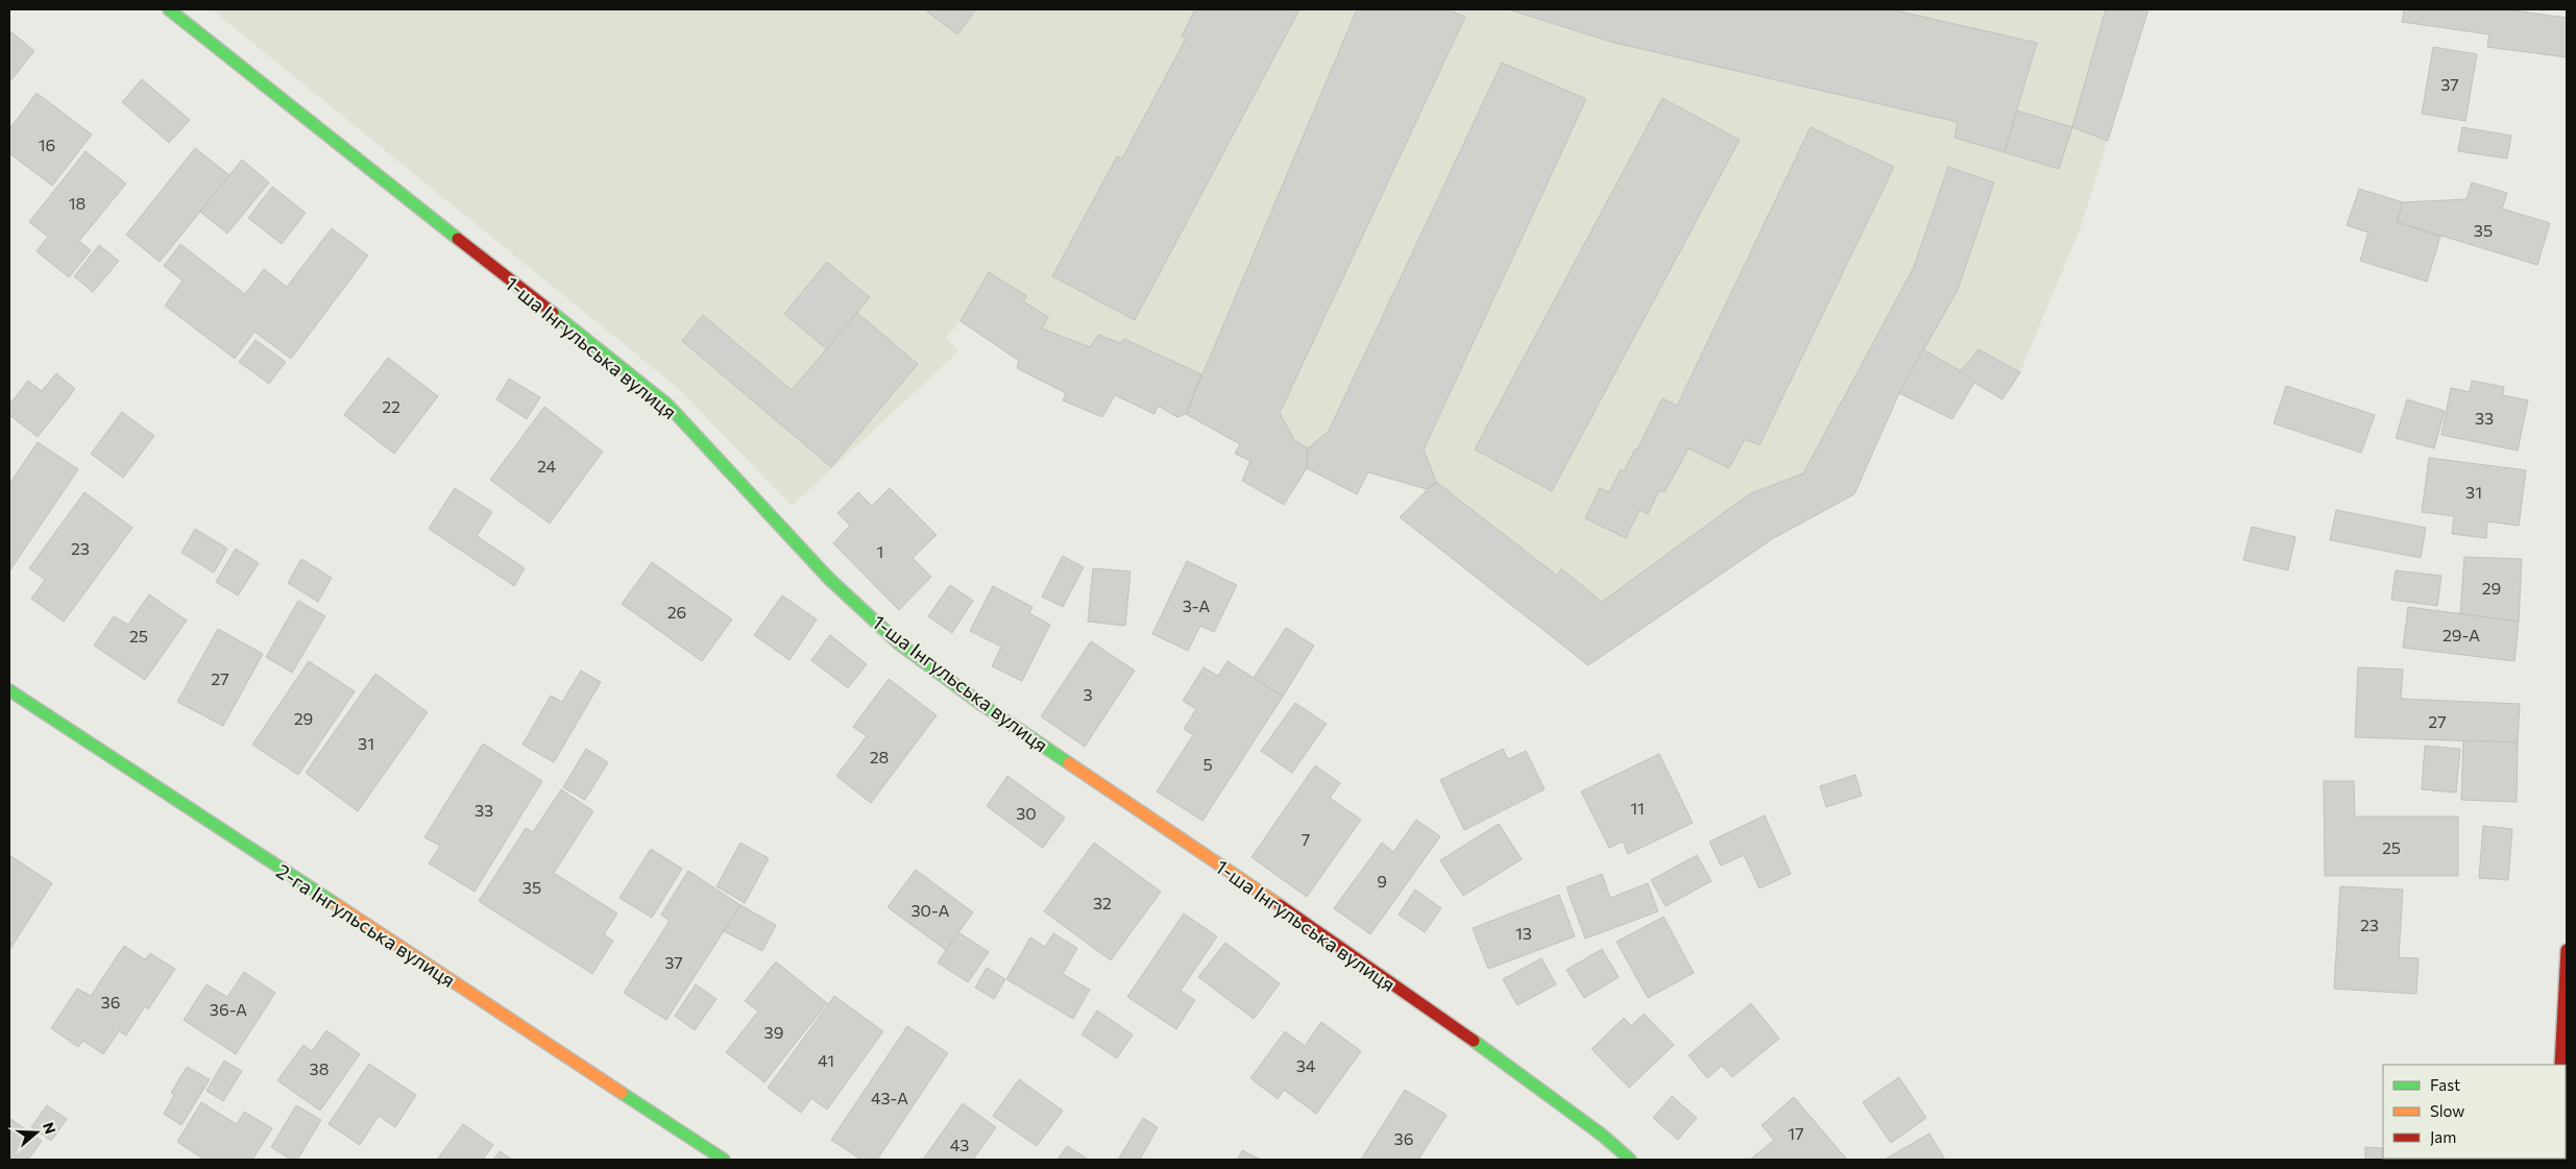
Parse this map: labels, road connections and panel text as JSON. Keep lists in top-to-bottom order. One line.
{"streets":{"street":["1-ша Інгульська вулиця","2-га Інгульська вулиця"]},"house_numbers":["37","16","18","35","22","33","24","31","23","1","29","3-А","26","29-А","25","27","3","29","27","31","28","5","11","33","30","7","25","9","35","32","30-А","23","13","37","36","36-А","39","41","34","38","43-А","17","36","43"],"legend":["Fast","Slow","Jam"],"north":"right"}
